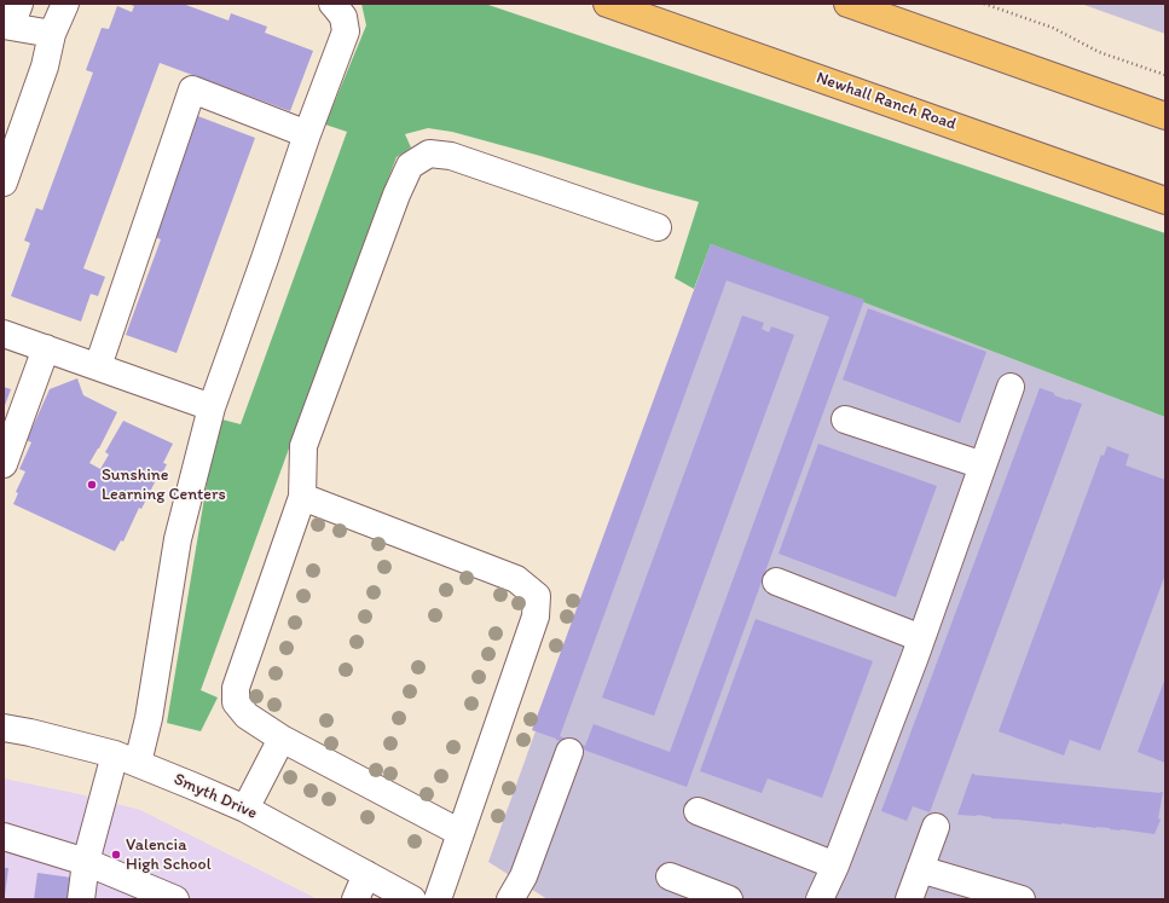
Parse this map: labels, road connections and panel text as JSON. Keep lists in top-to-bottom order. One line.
{"streets":{"main road":["Newhall Ranch Road"],"street":["Smyth Drive"]},"places":["Sunshine Learning Centers","Valencia High School"]}
